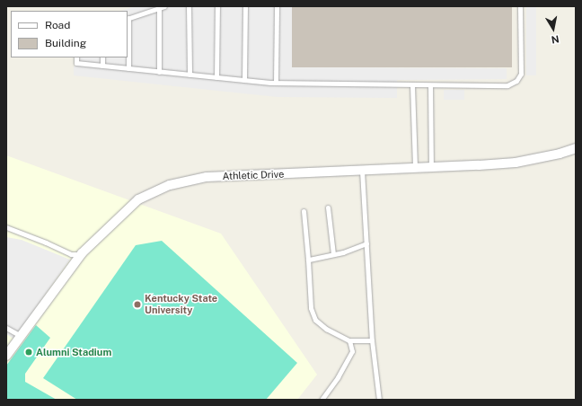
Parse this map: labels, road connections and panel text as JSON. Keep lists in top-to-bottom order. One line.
{"streets":{"street":["Athletic Drive"]},"places":["Kentucky State University","Alumni Stadium"],"legend":["Road","Building"],"north":"bottom"}
